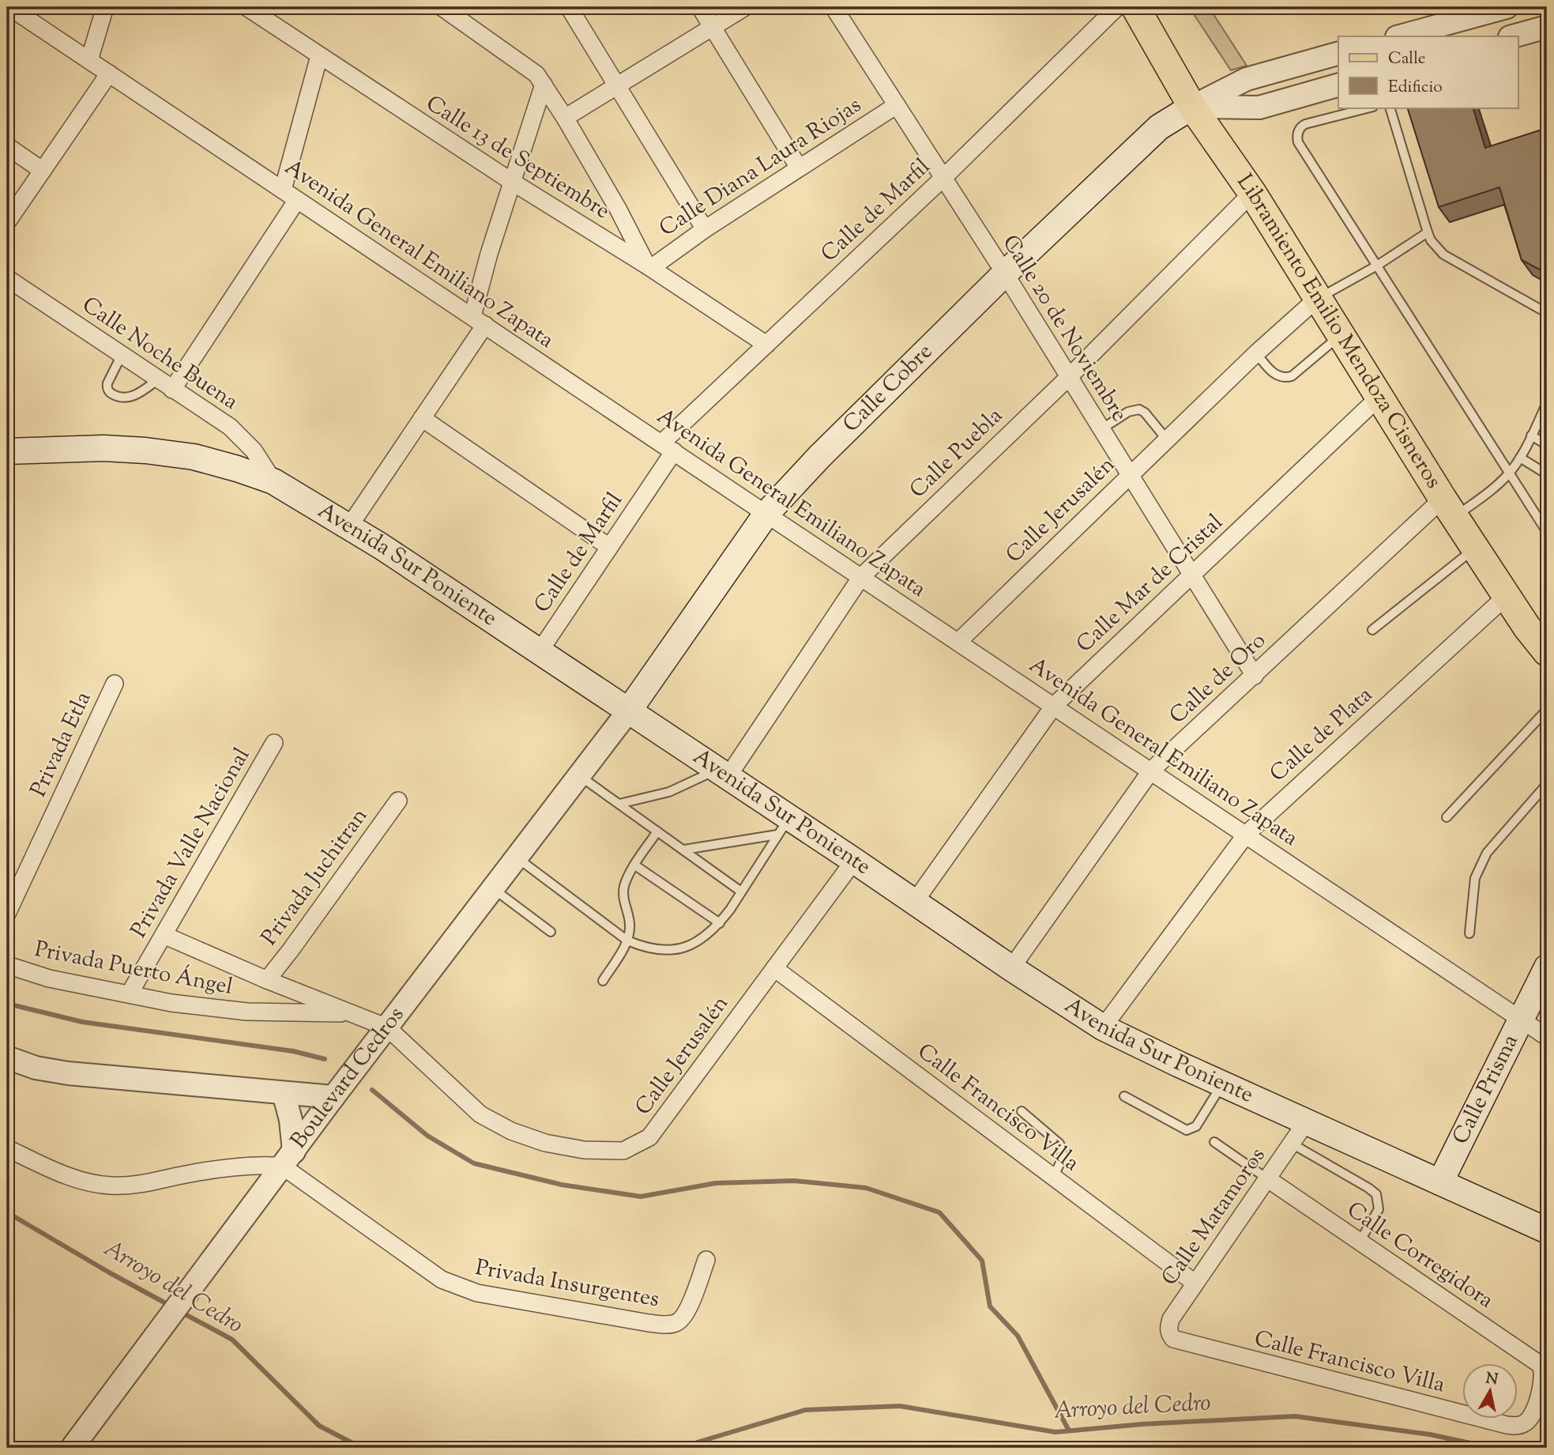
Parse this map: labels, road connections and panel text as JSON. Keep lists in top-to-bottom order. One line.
{"streets":{"main road":["Libramiento Emilio Mendoza Cisneros","Calle Cobre","Avenida Sur Poniente","Calle Prisma"],"street":["Calle 13 de Septiembre","Calle Diana Laura Riojas","Calle de Marfil","Avenida General Emiliano Zapata","Calle 20 de Noviembre","Calle Noche Buena","Calle Puebla","Calle Jerusalén","Calle Mar de Cristal","Calle de Oro","Calle de Plata","Privada Etla","Privada Valle Nacional","Privada Juchitran","Privada Puerto Ángel","Boulevard Cedros","Calle Francisco Villa","Calle Matamoros","Calle Corregidora","Privada Insurgentes"]},"crossings":[["Calle 13 de Septiembre","Calle Diana Laura Riojas"],["Calle 13 de Septiembre","Calle de Marfil"],["Calle Diana Laura Riojas","Calle 20 de Noviembre"],["Calle de Marfil","Avenida General Emiliano Zapata"],["Calle de Marfil","Calle 20 de Noviembre"],["Calle de Marfil","Avenida Sur Poniente"],["Avenida General Emiliano Zapata","Calle Cobre"],["Avenida General Emiliano Zapata","Calle Puebla"],["Avenida General Emiliano Zapata","Calle Jerusalén"],["Avenida General Emiliano Zapata","Calle Mar de Cristal"],["Avenida General Emiliano Zapata","Calle de Oro"],["Avenida General Emiliano Zapata","Calle de Plata"],["Avenida General Emiliano Zapata","Calle Prisma"],["Calle 20 de Noviembre","Calle Cobre"],["Calle 20 de Noviembre","Calle Puebla"],["Calle 20 de Noviembre","Calle Jerusalén"],["Calle 20 de Noviembre","Calle Mar de Cristal"],["Calle 20 de Noviembre","Calle de Oro"],["Libramiento Emilio Mendoza Cisneros","Calle Cobre"],["Libramiento Emilio Mendoza Cisneros","Calle Puebla"],["Libramiento Emilio Mendoza Cisneros","Calle Jerusalén"],["Libramiento Emilio Mendoza Cisneros","Calle Mar de Cristal"],["Libramiento Emilio Mendoza Cisneros","Calle de Oro"],["Libramiento Emilio Mendoza Cisneros","Calle de Plata"],["Calle Noche Buena","Avenida Sur Poniente"],["Calle Cobre","Avenida Sur Poniente"],["Calle Cobre","Boulevard Cedros"],["Calle Puebla","Avenida Sur Poniente"],["Calle Jerusalén","Avenida Sur Poniente"],["Calle Jerusalén","Privada Puerto Ángel"],["Calle Jerusalén","Boulevard Cedros"],["Calle Jerusalén","Calle Francisco Villa"],["Avenida Sur Poniente","Calle Mar de Cristal"],["Avenida Sur Poniente","Calle de Oro"],["Avenida Sur Poniente","Calle de Plata"],["Avenida Sur Poniente","Boulevard Cedros"],["Avenida Sur Poniente","Calle Prisma"],["Avenida Sur Poniente","Calle Matamoros"],["Privada Valle Nacional","Privada Puerto Ángel"],["Privada Juchitran","Privada Puerto Ángel"],["Privada Puerto Ángel","Boulevard Cedros"],["Boulevard Cedros","Privada Insurgentes"],["Calle Francisco Villa","Calle Matamoros"],["Calle Francisco Villa","Calle Corregidora"],["Calle Matamoros","Calle Corregidora"]],"water":["Arroyo del Cedro"],"legend":["Calle","Edificio"],"north":"top"}
